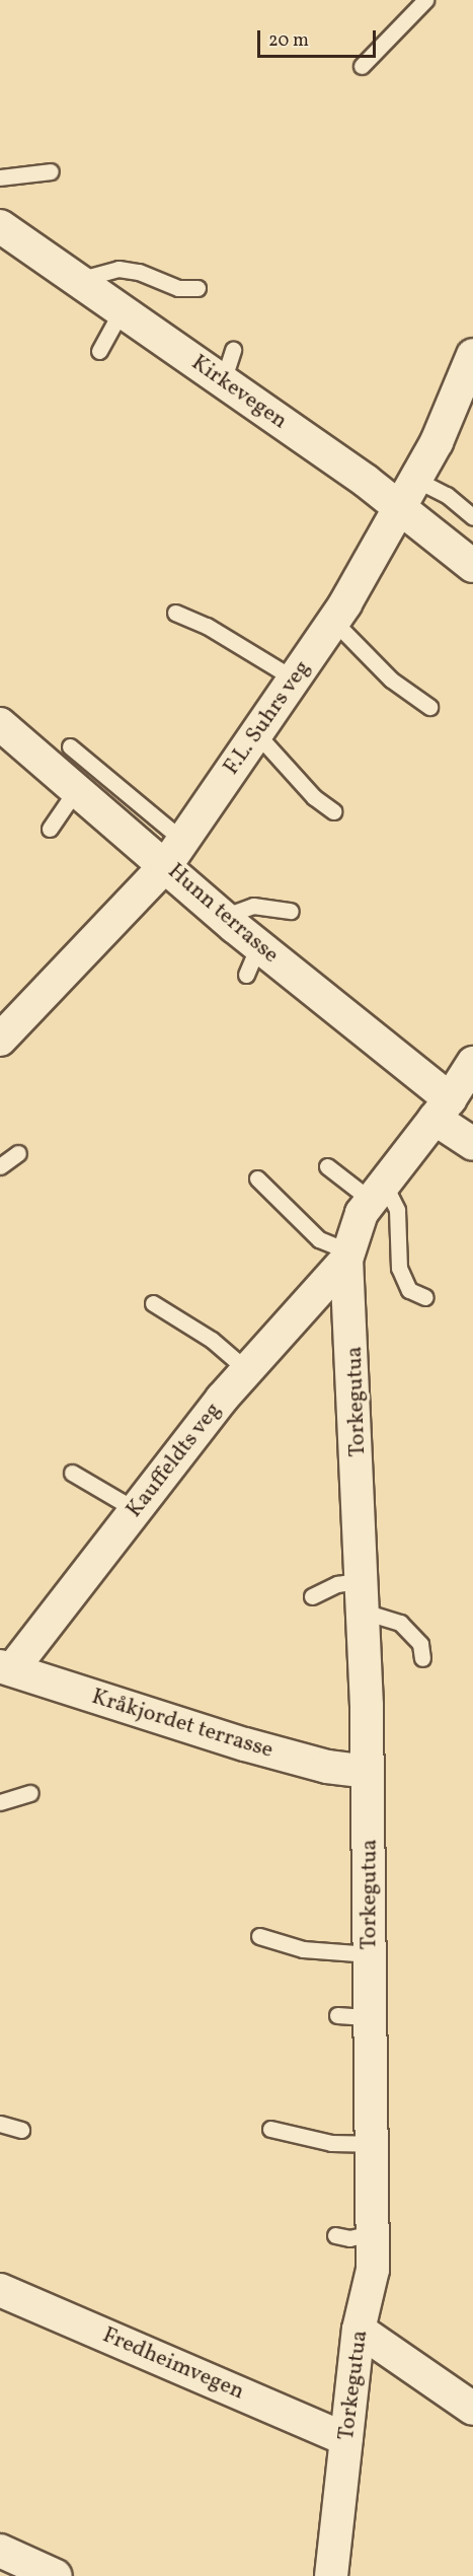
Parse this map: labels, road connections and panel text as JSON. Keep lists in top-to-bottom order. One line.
{"streets":{"street":["Kirkevegen","F.L. Suhrs veg","Hunn terrasse","Torkegutua","Kauffeldts veg","Kråkjordet terrasse","Fredheimvegen"]},"crossings":[["Kirkevegen","F.L. Suhrs veg"],["F.L. Suhrs veg","Hunn terrasse"],["Torkegutua","Kauffeldts veg"],["Torkegutua","Kråkjordet terrasse"],["Torkegutua","Fredheimvegen"],["Kauffeldts veg","Kråkjordet terrasse"]],"scale_bar":"20 m"}
